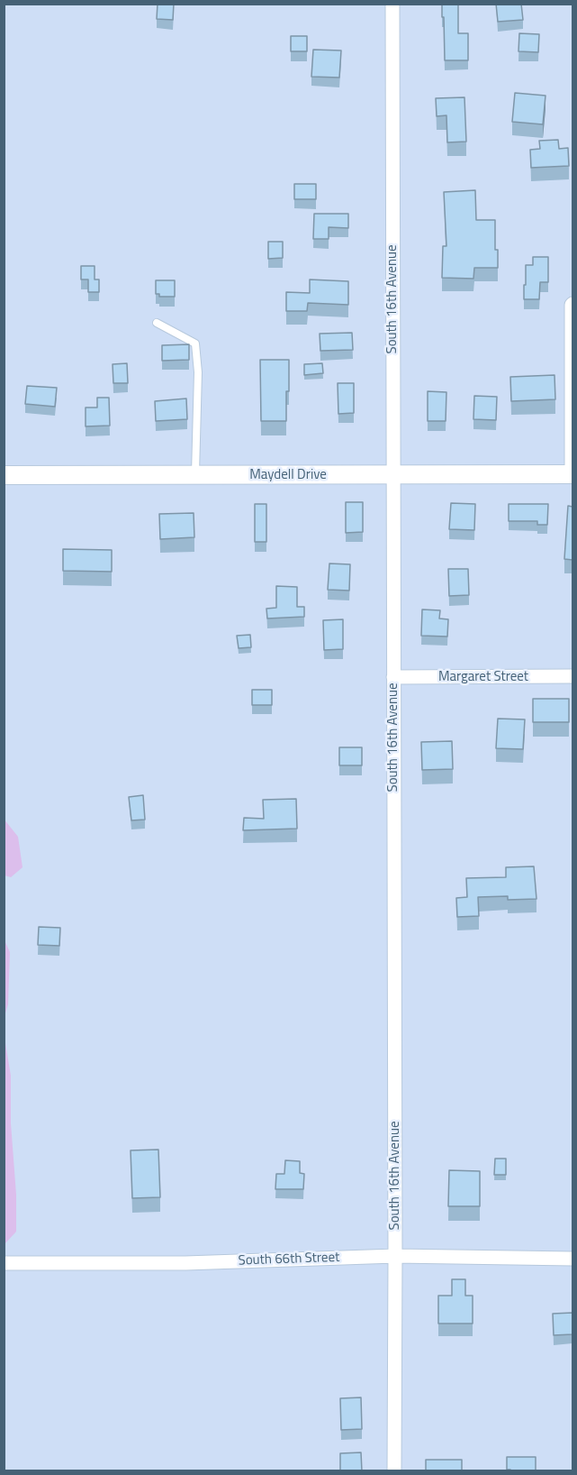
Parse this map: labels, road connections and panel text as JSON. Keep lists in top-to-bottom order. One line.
{"streets":{"street":["South 16th Avenue","Maydell Drive","Margaret Street","South 66th Street"]},"crossings":[["South 16th Avenue","Maydell Drive"],["South 16th Avenue","Margaret Street"],["South 16th Avenue","South 66th Street"]]}
